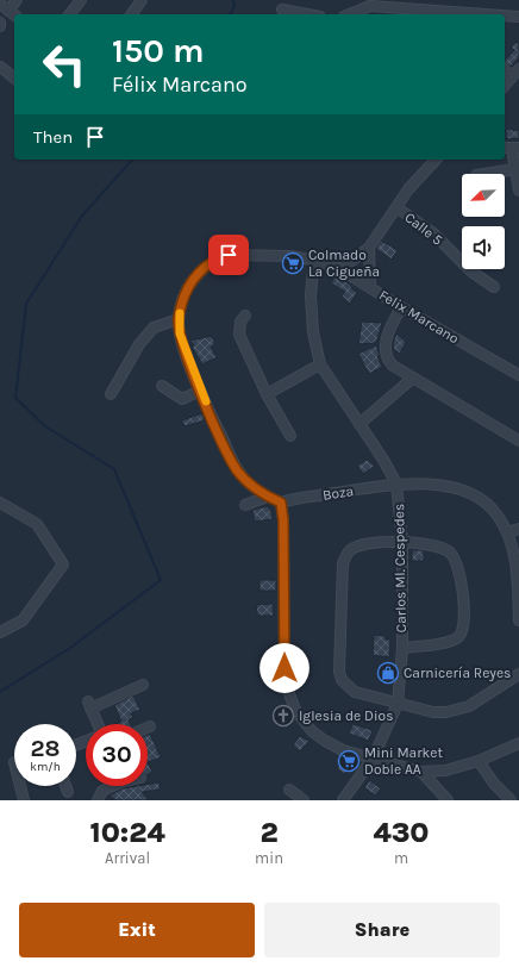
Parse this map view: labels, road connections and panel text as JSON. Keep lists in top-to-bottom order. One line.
{"streets":{"street":["Calle 5","Felix Marcano","Boza","Carlos Ml. Cespedes"]},"crossings":[["Felix Marcano","Carlos Ml. Cespedes"],["Boza","Carlos Ml. Cespedes"]],"places":{"supermarket":["Colmado La Cigueña","Mini Market Doble AA"],"shop":["Carnicería Reyes"],"church":["Iglesia de Dios"]},"north":"bottom left","page":{"turn":["150 m","Félix Marcano"],"then":"Then","speed":"28 km/h","limit":"30","eta":["10:24","Arrival","2","min","430","m"],"buttons":["Exit","Share"]}}
